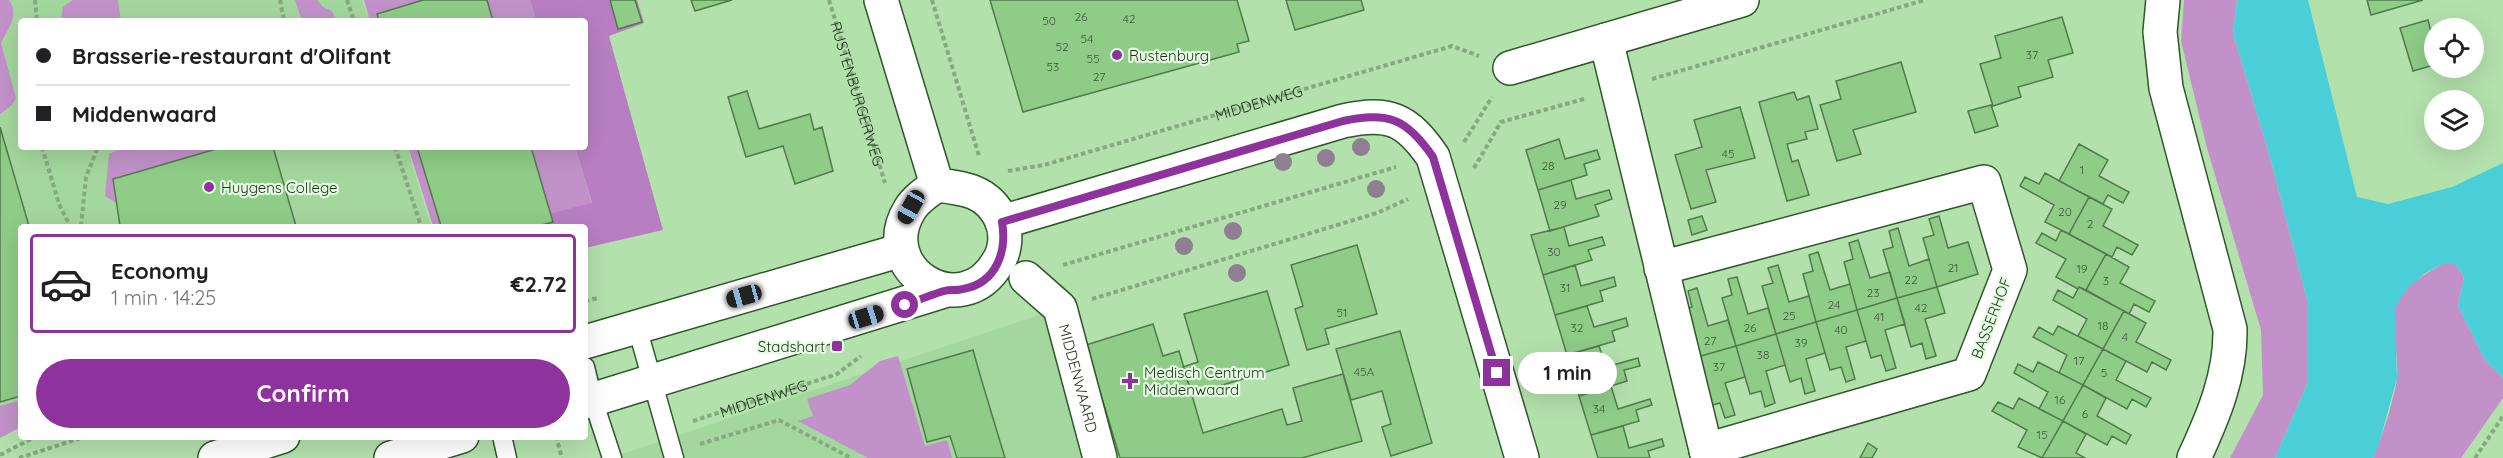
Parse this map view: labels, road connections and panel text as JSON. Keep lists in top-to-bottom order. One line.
{"streets":{"street":["BASSERHOF","MIDDENWAARD"],"path":["RUSTENBURGERWEG","MIDDENWEG"]},"places":{"other":["Rustenburg","Huygens College"],"transit":["Stadshart"],"health":["Medisch Centrum Middenwaard"]},"house_numbers":["26","42","50","54","52","37","55","53","27","45","28","1","29","20","2","30","21","19","22","3","31","23","24","42","51","25","41","18","32","26","40","4","27","39","38","17","37","45A","5","16","34","6","15"],"page":{"banner":["Brasserie-restaurant d'Olifant","Middenwaard"],"list":[{"name":"Economy","note":"1 min · 14:25","value":"€2.72"}],"buttons":"Confirm","bubble":"1 min"}}
